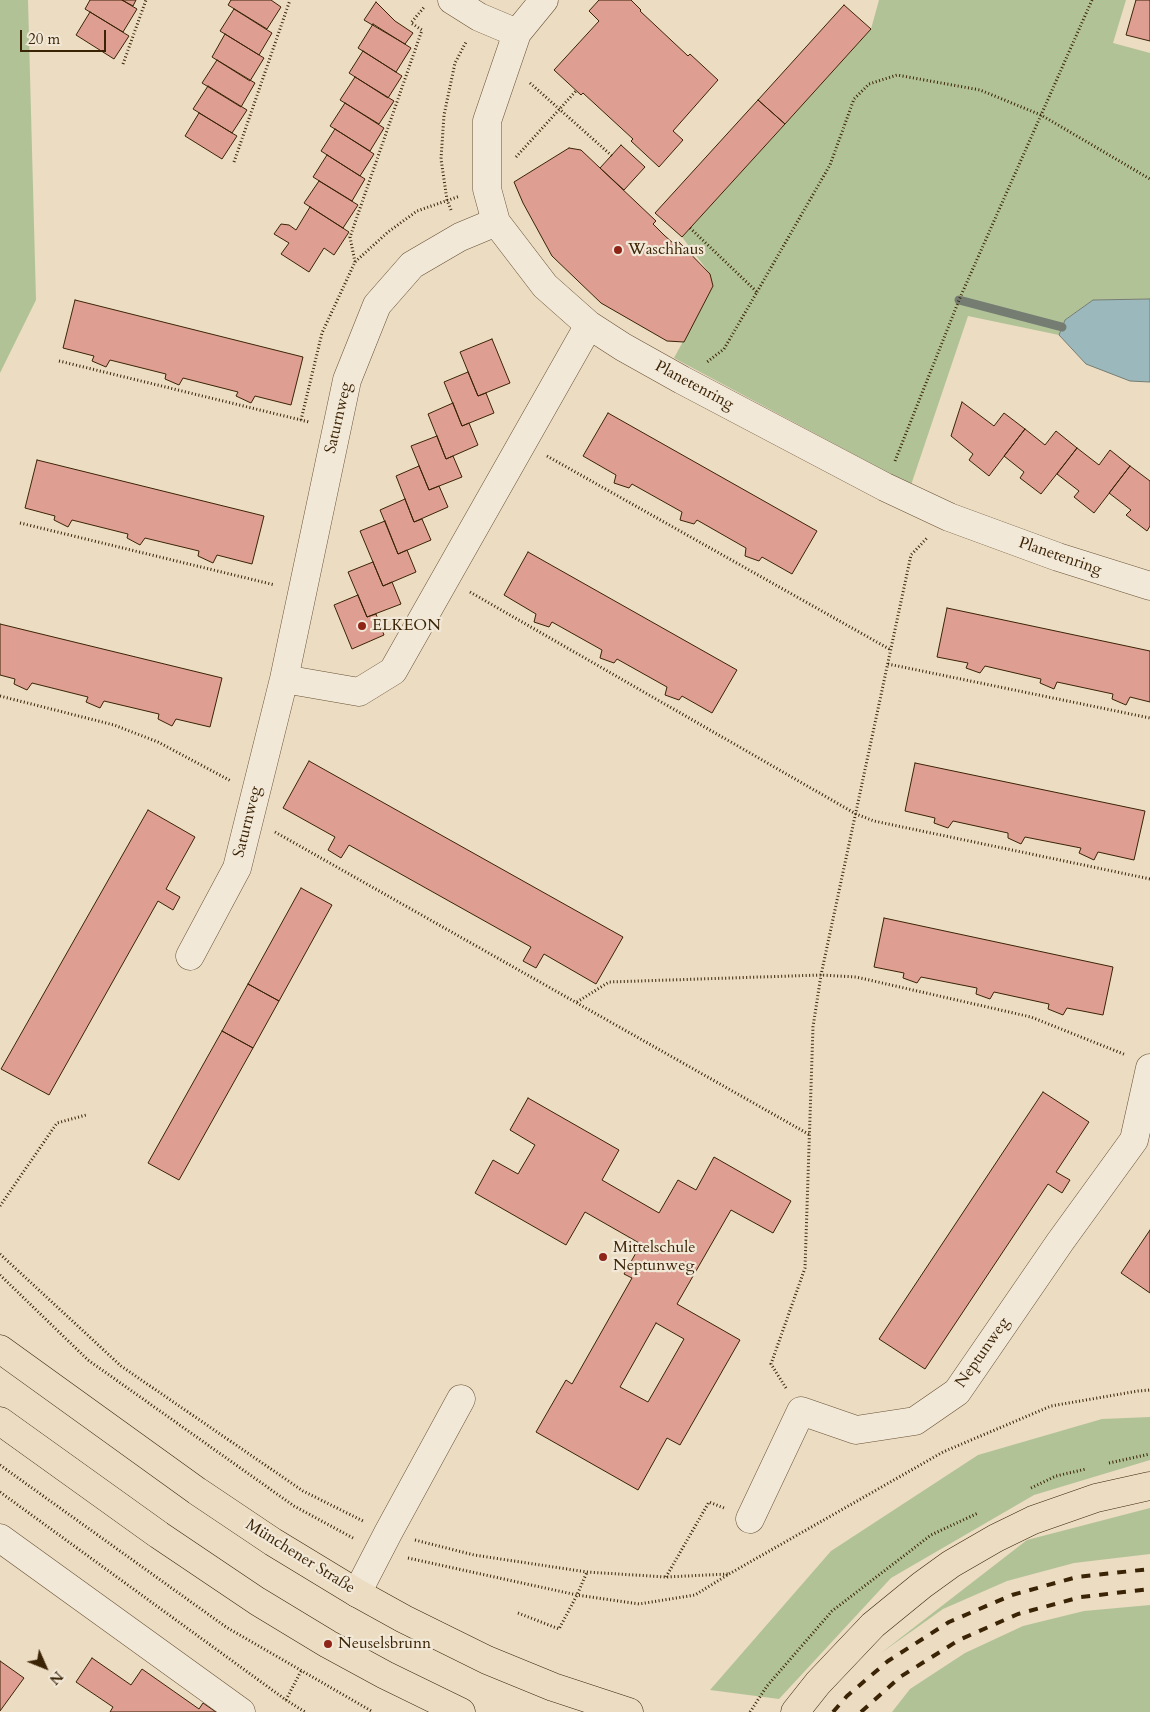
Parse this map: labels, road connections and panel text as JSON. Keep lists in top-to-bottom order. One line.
{"streets":{"main road":["Münchener Straße"],"street":["Planetenring","Saturnweg","Neptunweg"]},"crossings":[["Planetenring","Saturnweg"]],"places":["Waschhaus","ELKEON","Mittelschule Neptunweg","Neuselsbrunn"],"scale_bar":"20 m","north":"bottom right"}
